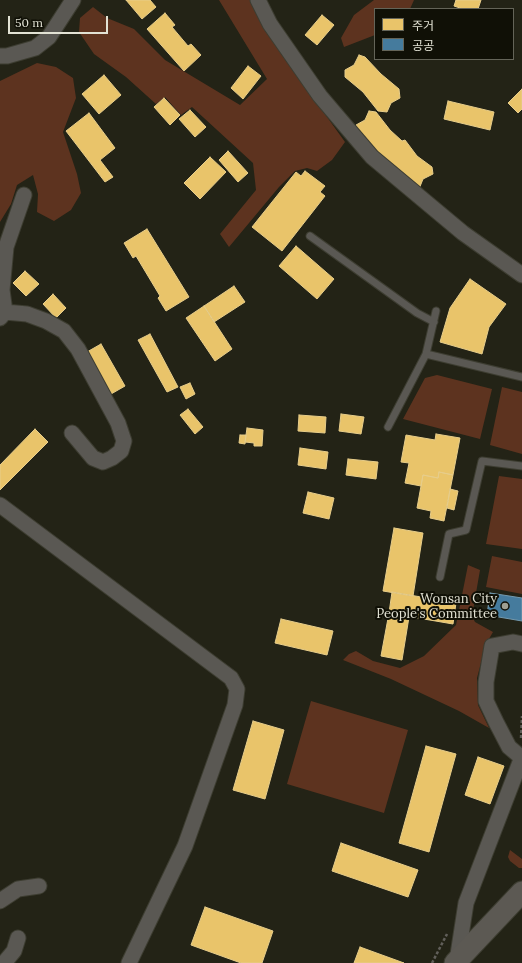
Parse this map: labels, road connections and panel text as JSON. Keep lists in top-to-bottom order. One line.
{"places":["Wonsan City People's Committee"],"legend":["주거","공공"],"scale_bar":"50 m"}
